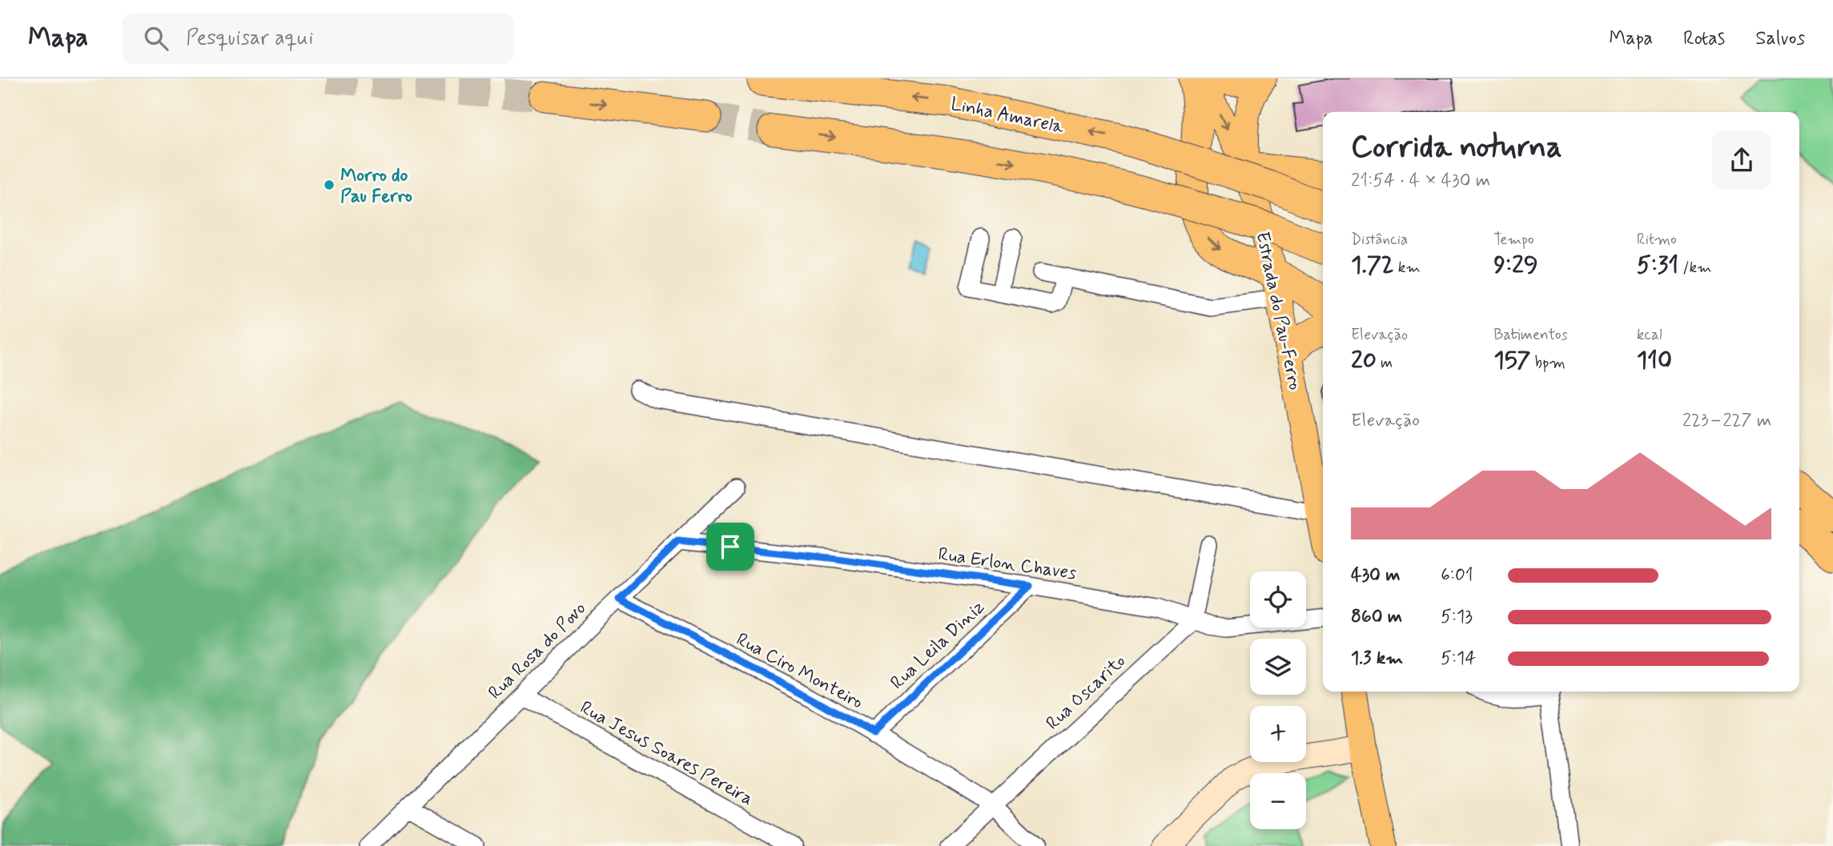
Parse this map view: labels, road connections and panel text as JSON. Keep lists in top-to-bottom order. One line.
{"streets":{"highway":["Linha Amarela"],"main road":["Estrada do Pau-Ferro"],"street":["Rua Erlon Chaves","Rua Leila Diniz","Rua Rosa do Povo","Rua Ciro Monteiro","Rua Oscarito","Rua Jesus Soares Pereira"]},"crossings":[["Rua Erlon Chaves","Rua Leila Diniz"],["Rua Erlon Chaves","Rua Rosa do Povo"],["Rua Erlon Chaves","Rua Oscarito"],["Rua Leila Diniz","Rua Ciro Monteiro"],["Rua Rosa do Povo","Rua Ciro Monteiro"],["Rua Rosa do Povo","Rua Jesus Soares Pereira"],["Rua Ciro Monteiro","Rua Oscarito"]],"places":["Morro do Pau Ferro"],"page":{"header":"Mapa","search":"Pesquisar aqui","nav":["Mapa","Rotas","Salvos"],"heading":["Corrida noturna","21:54 · 4 × 430 m"],"stats":[["Distância","1.72 km"],["Tempo","9:29"],["Ritmo","5:31 /km"],["Elevação","20 m"],["Batimentos","157 bpm"],["kcal","110"]],"chart":["Elevação","223–227 m"],"list":[{"name":"430 m","note":"6:01"},{"name":"860 m","note":"5:13"},{"name":"1.3 km","note":"5:14"}],"map_buttons":["+","−"]}}
